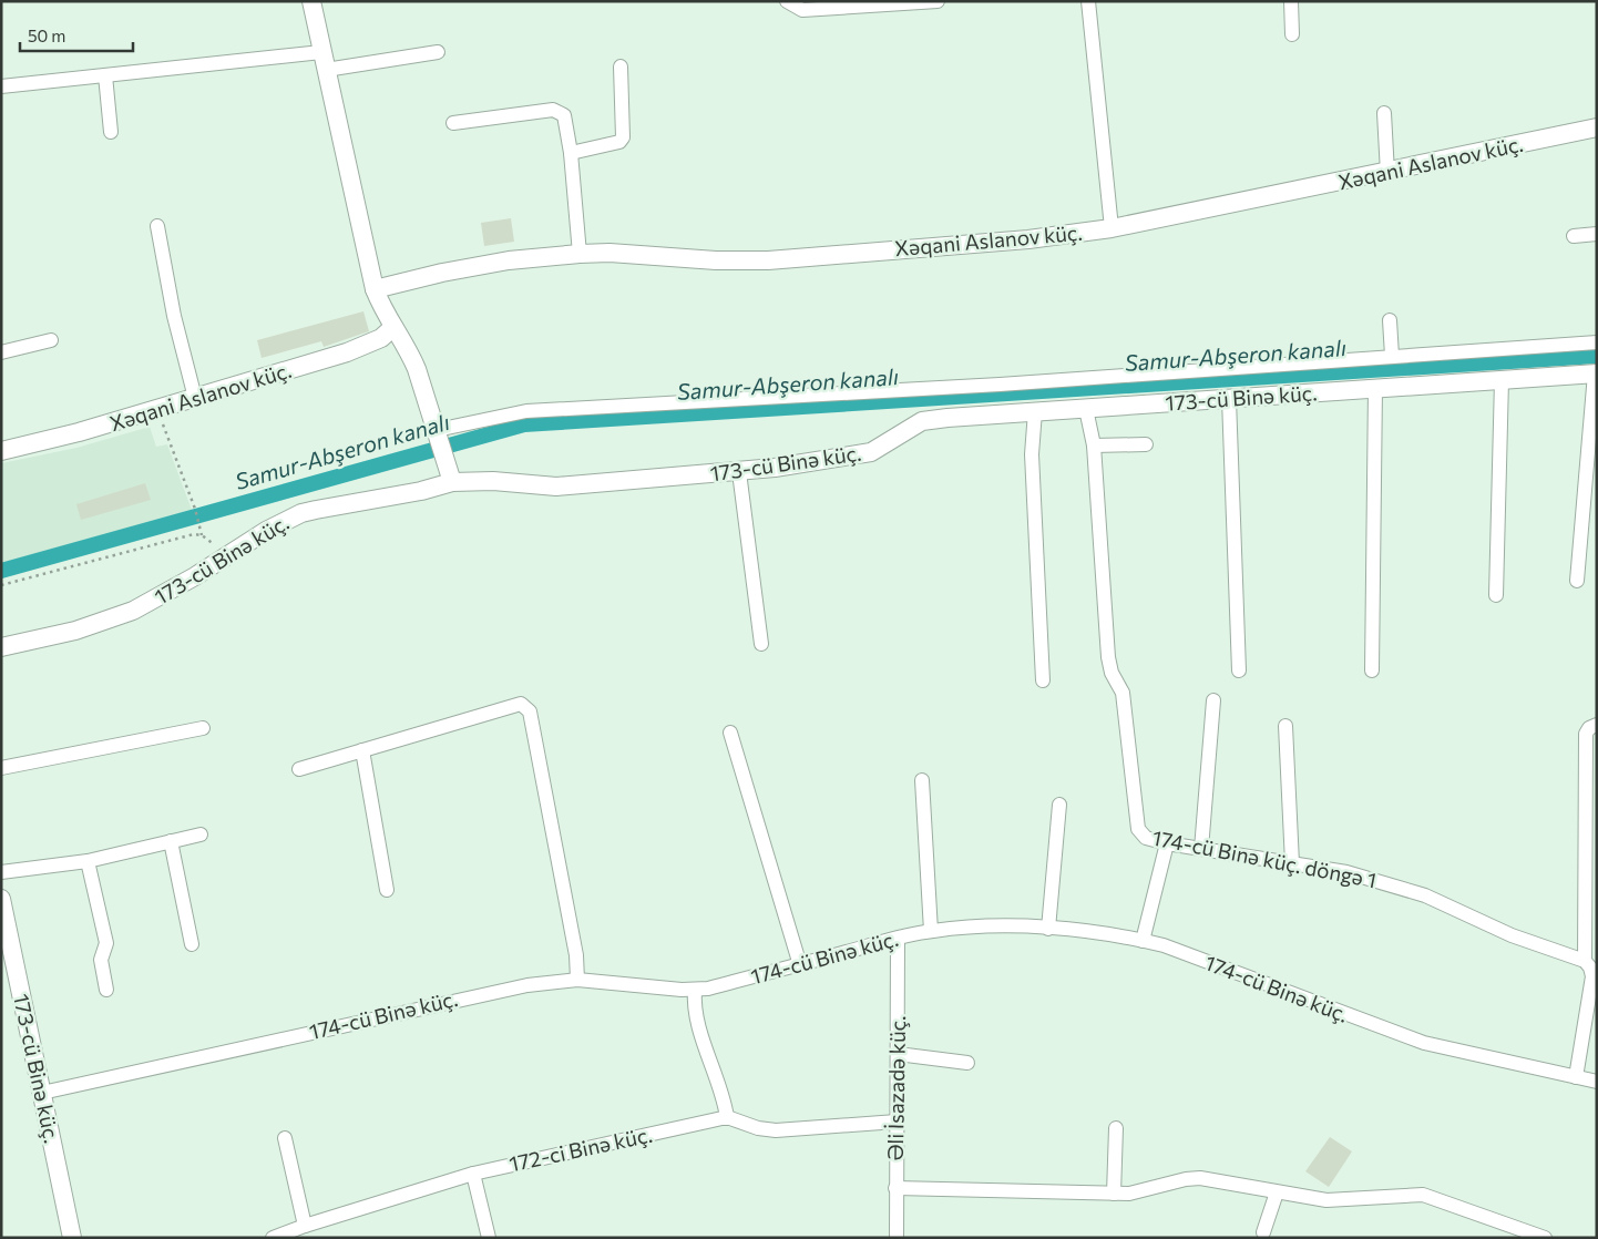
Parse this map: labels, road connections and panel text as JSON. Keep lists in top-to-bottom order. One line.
{"streets":{"street":["Xəqani Aslanov küç.","173-cü Binə küç.","174-cü Binə küç. döngə 1","174-cü Binə küç.","Əli İsazadə küç.","172-ci Binə küç."]},"crossings":[["173-cü Binə küç.","174-cü Binə küç. döngə 1"],["173-cü Binə küç.","174-cü Binə küç."],["174-cü Binə küç.","Əli İsazadə küç."]],"water":["Samur-Abşeron kanalı"],"scale_bar":"50 m"}
